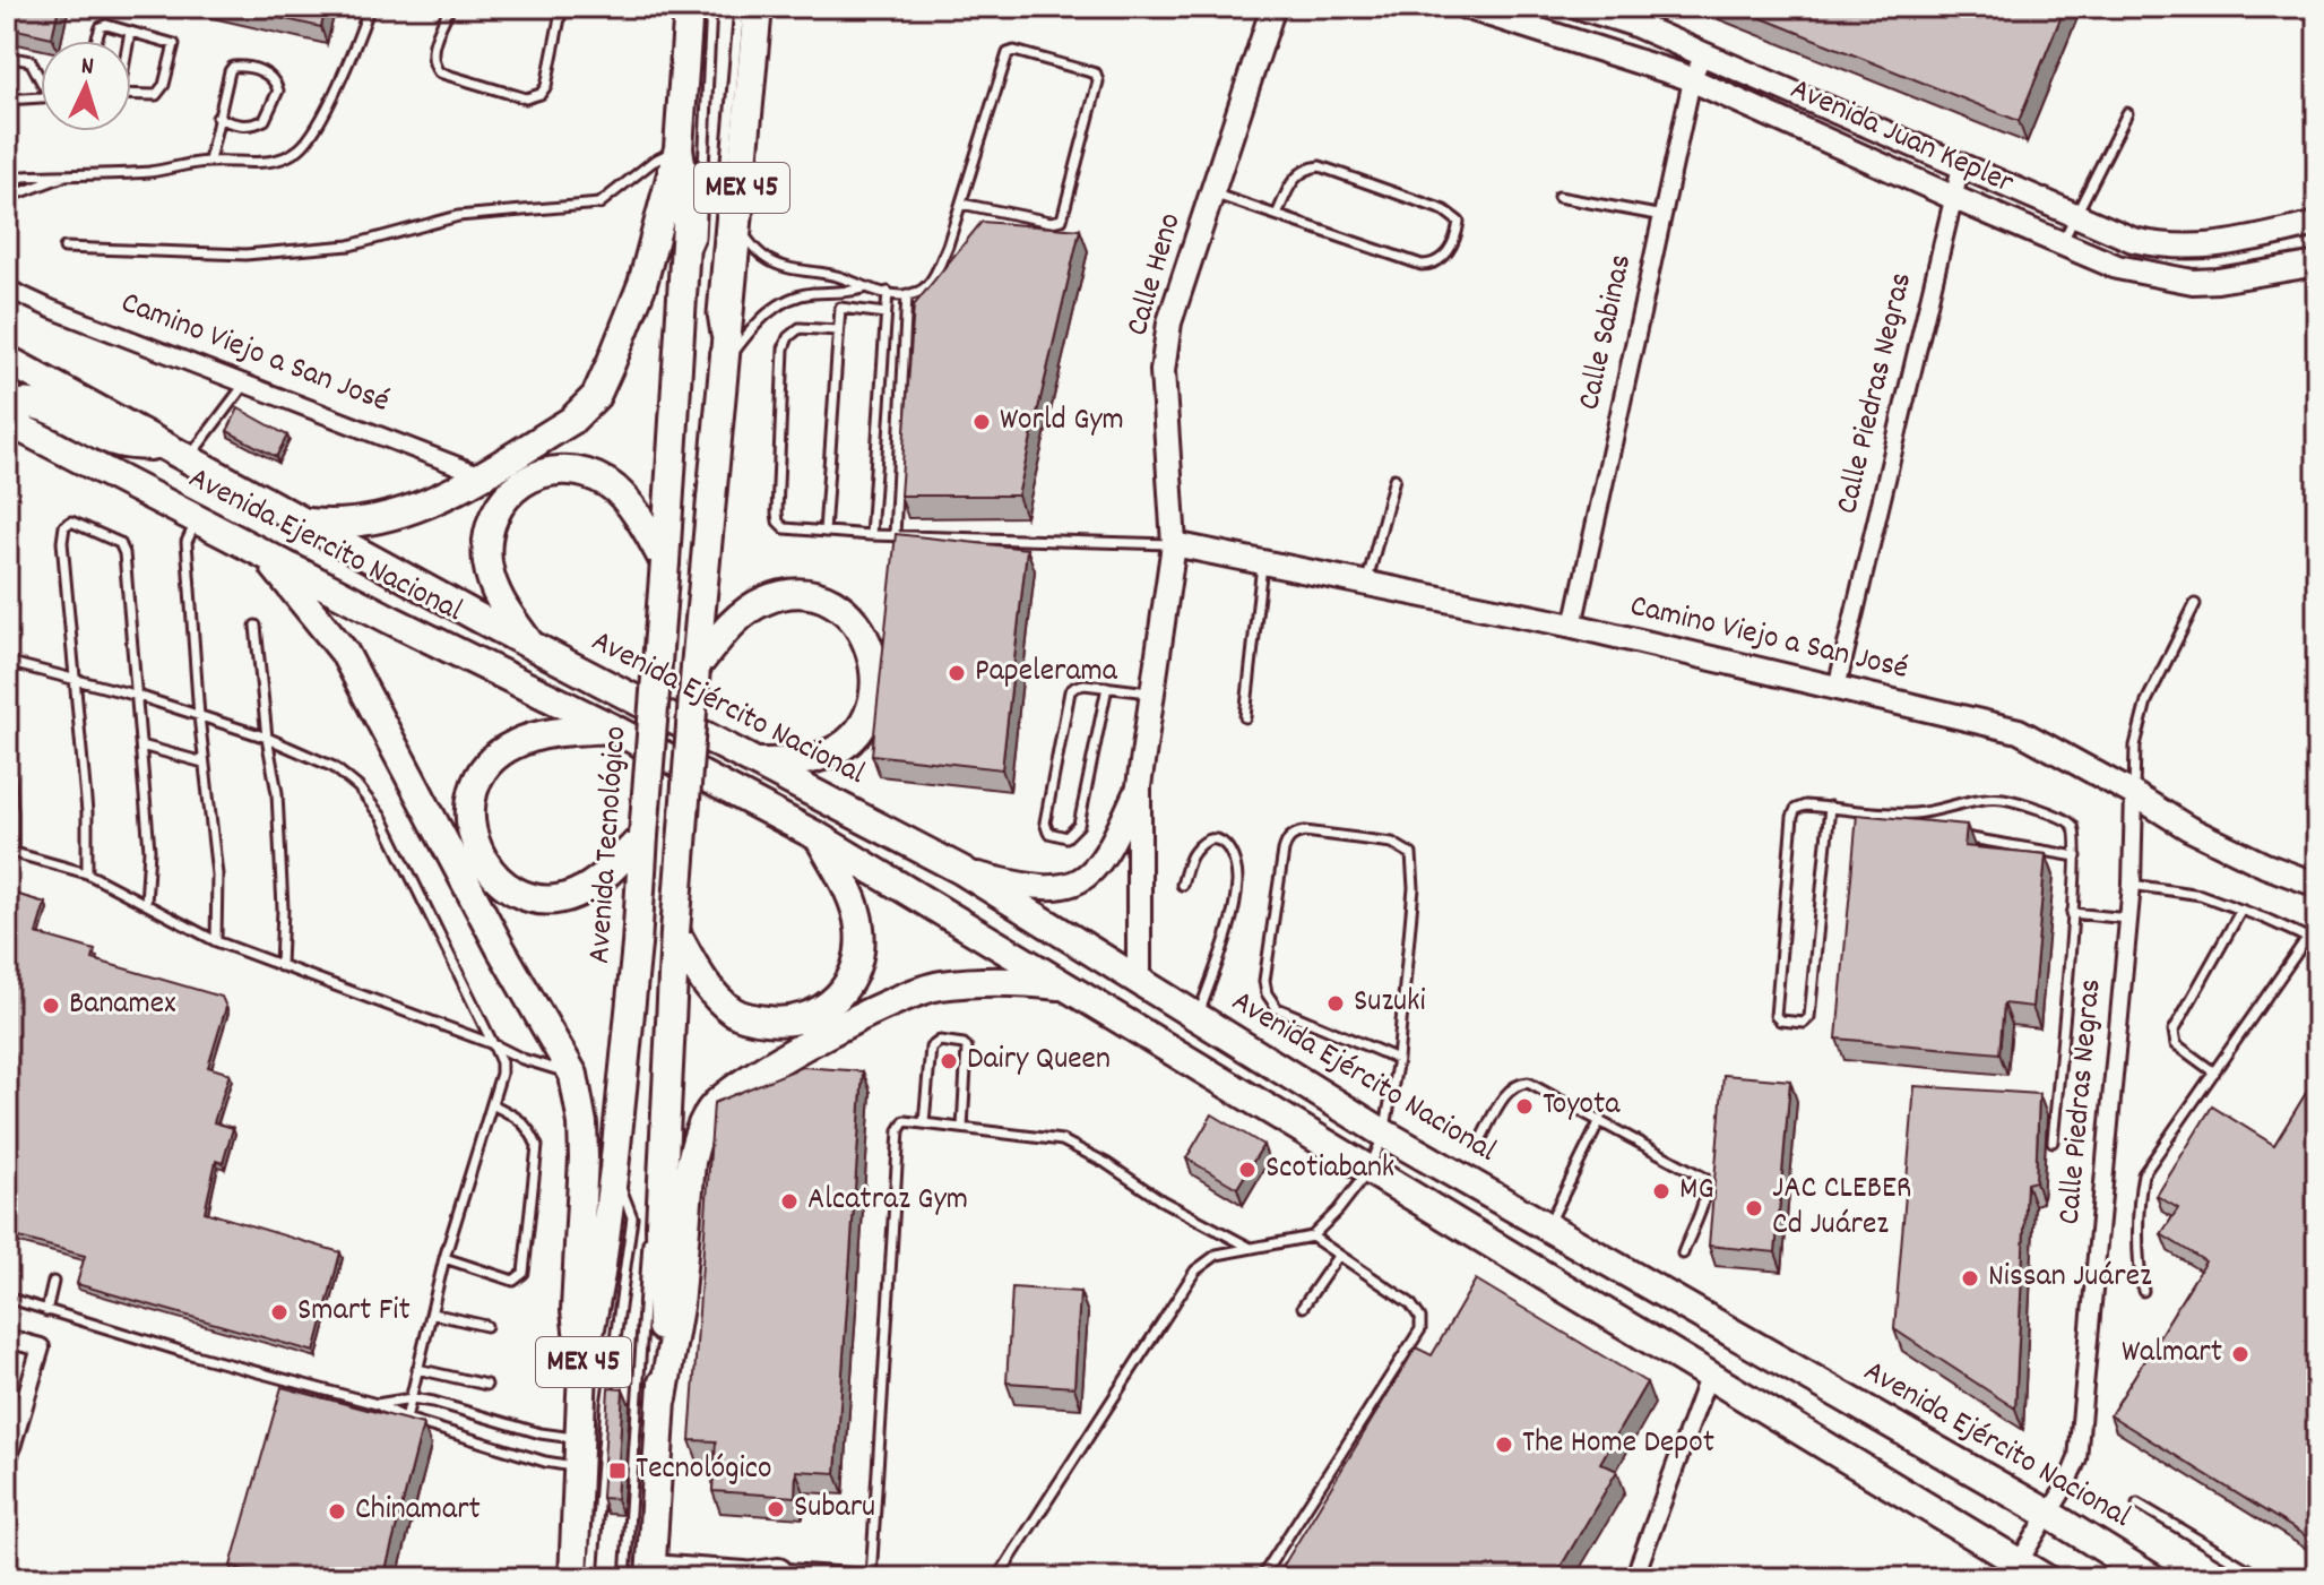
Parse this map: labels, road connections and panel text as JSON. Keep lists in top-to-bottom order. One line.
{"streets":{"main road":["MEX 45","Avenida Ejercito Nacional","Avenida Ejército Nacional","Avenida Tecnológico"],"street":["Avenida Juan Kepler","Calle Heno","Calle Sabinas","Camino Viejo a San José","Calle Piedras Negras"]},"crossings":[["Avenida Juan Kepler","Calle Sabinas"],["Avenida Juan Kepler","Calle Piedras Negras"],["Calle Heno","Camino Viejo a San José"],["Calle Heno","Avenida Ejército Nacional"],["Calle Sabinas","Camino Viejo a San José"],["Camino Viejo a San José","Calle Piedras Negras"],["Calle Piedras Negras","Avenida Ejército Nacional"],["Avenida Ejercito Nacional","Avenida Ejército Nacional"]],"places":{"other":["World Gym","Papelerama","Suzuki","Banamex","Dairy Queen","Toyota","Scotiabank","MG","Alcatraz Gym","JAC CLEBER Cd Juárez","Nissan Juárez","Smart Fit","Walmart","The Home Depot","Subaru","Chinamart"],"transit":["Tecnológico"]},"north":"top"}
